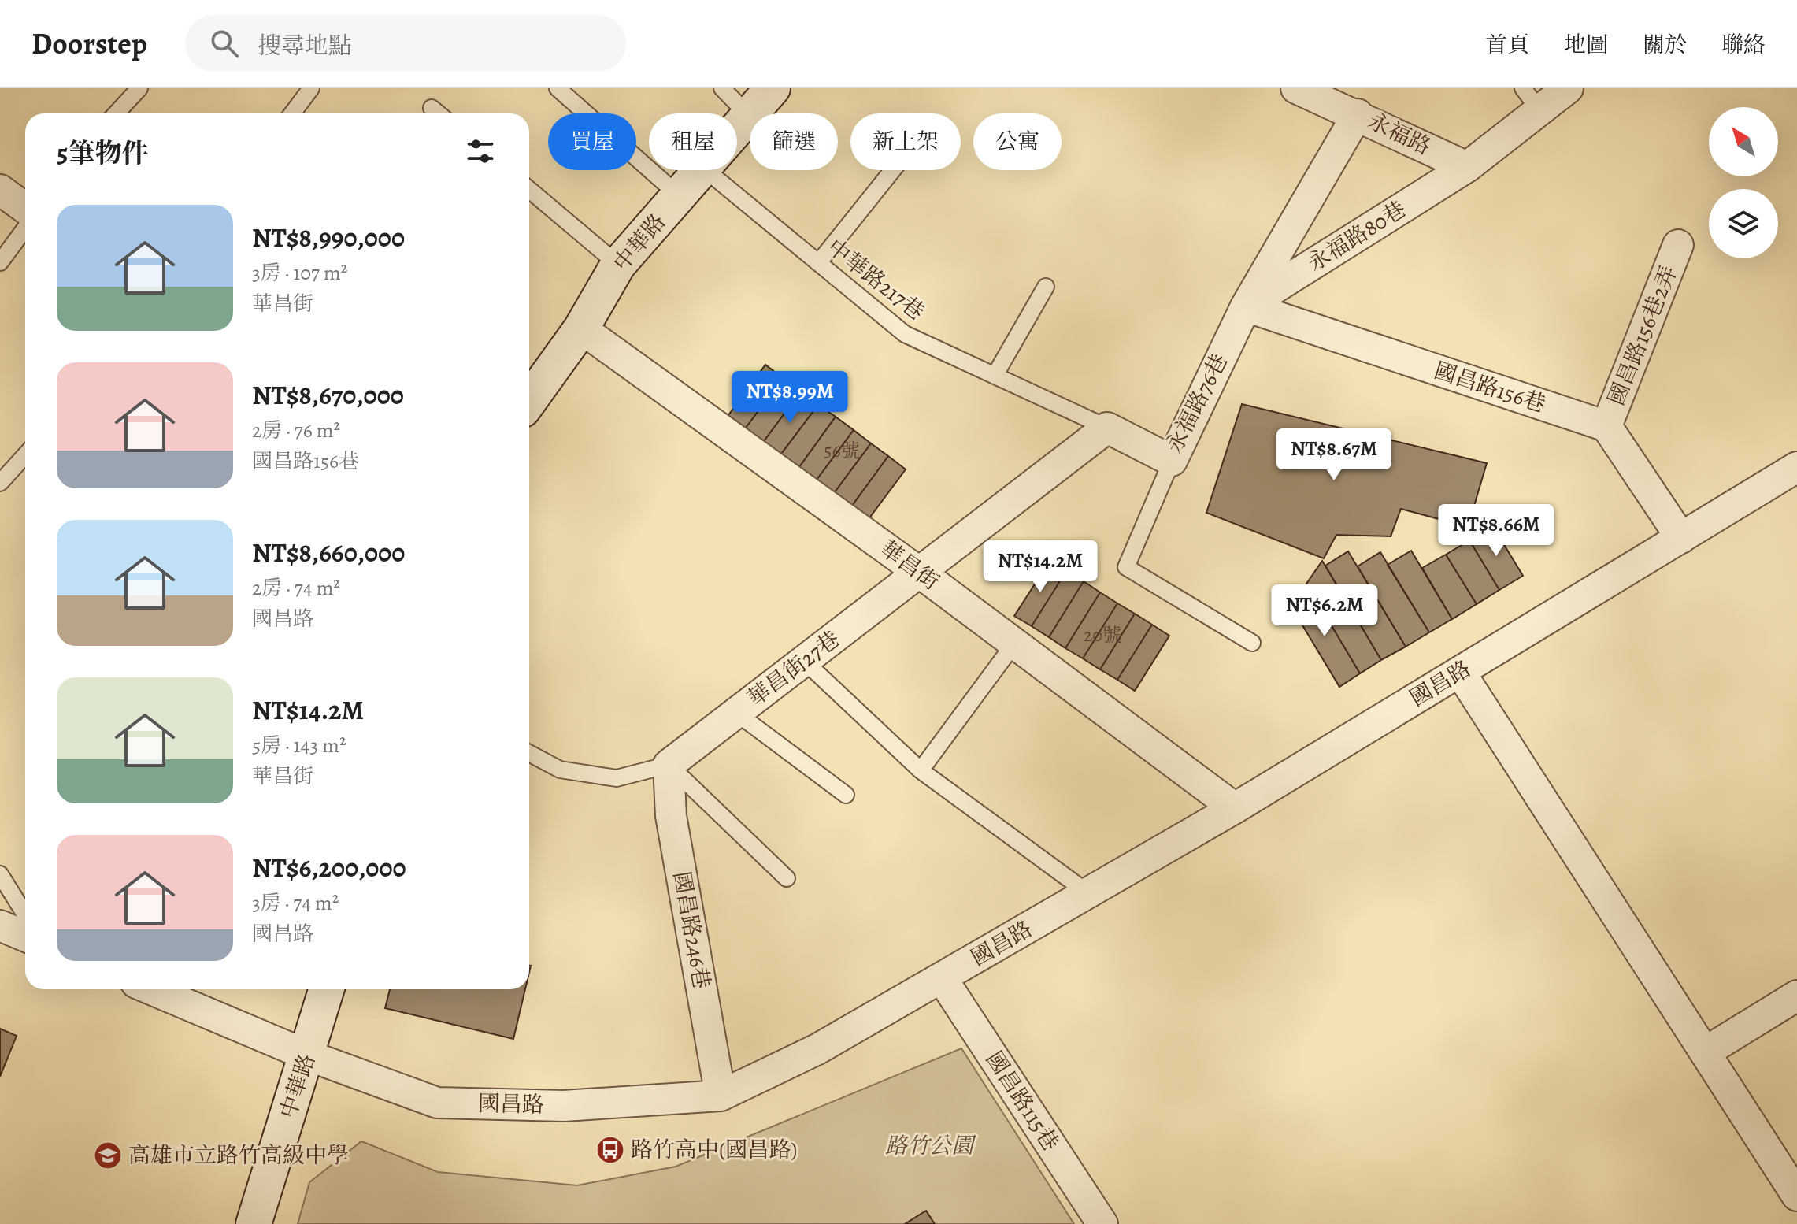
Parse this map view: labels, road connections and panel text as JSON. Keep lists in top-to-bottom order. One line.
{"streets":{"street":["永福路","永福路80巷","中華路","國昌路156巷2弄","國昌路156巷","永福路76巷","華昌街","華昌街27巷","國昌路","國昌路246巷","國昌路115巷"],"lane":["中華路217巷"]},"crossings":[["永福路","永福路80巷"],["永福路","永福路76巷"],["永福路80巷","國昌路156巷"],["永福路80巷","永福路76巷"],["中華路","華昌街"],["中華路","國昌路"],["中華路217巷","永福路76巷"],["國昌路156巷2弄","國昌路156巷"],["國昌路156巷","永福路76巷"],["華昌街","華昌街27巷"],["華昌街","國昌路"],["華昌街27巷","國昌路246巷"],["國昌路","國昌路246巷"],["國昌路","國昌路115巷"]],"parks":["路竹公園"],"places":{"bus stop":["路竹高中(國昌路)"],"school or university":["高雄市立路竹高級中學"]},"house_numbers":["56號","20號"],"north":"top left","page":{"header":"Doorstep","search":"搜尋地點","nav":["首頁","地圖","關於","聯絡"],"chip":["買屋","租屋","篩選","新上架","公寓"],"heading":"5筆物件","list":[{"name":"NT$8,990,000","note":"3房 · 107 m² · 華昌街"},{"name":"NT$8,670,000","note":"2房 · 76 m² · 國昌路156巷"},{"name":"NT$8,660,000","note":"2房 · 74 m² · 國昌路"},{"name":"NT$14.2M","note":"5房 · 143 m² · 華昌街"},{"name":"NT$6,200,000","note":"3房 · 74 m² · 國昌路"}],"price":["NT$8.99M","NT$8.67M","NT$8.66M","NT$14.2M","NT$6.2M"]}}
